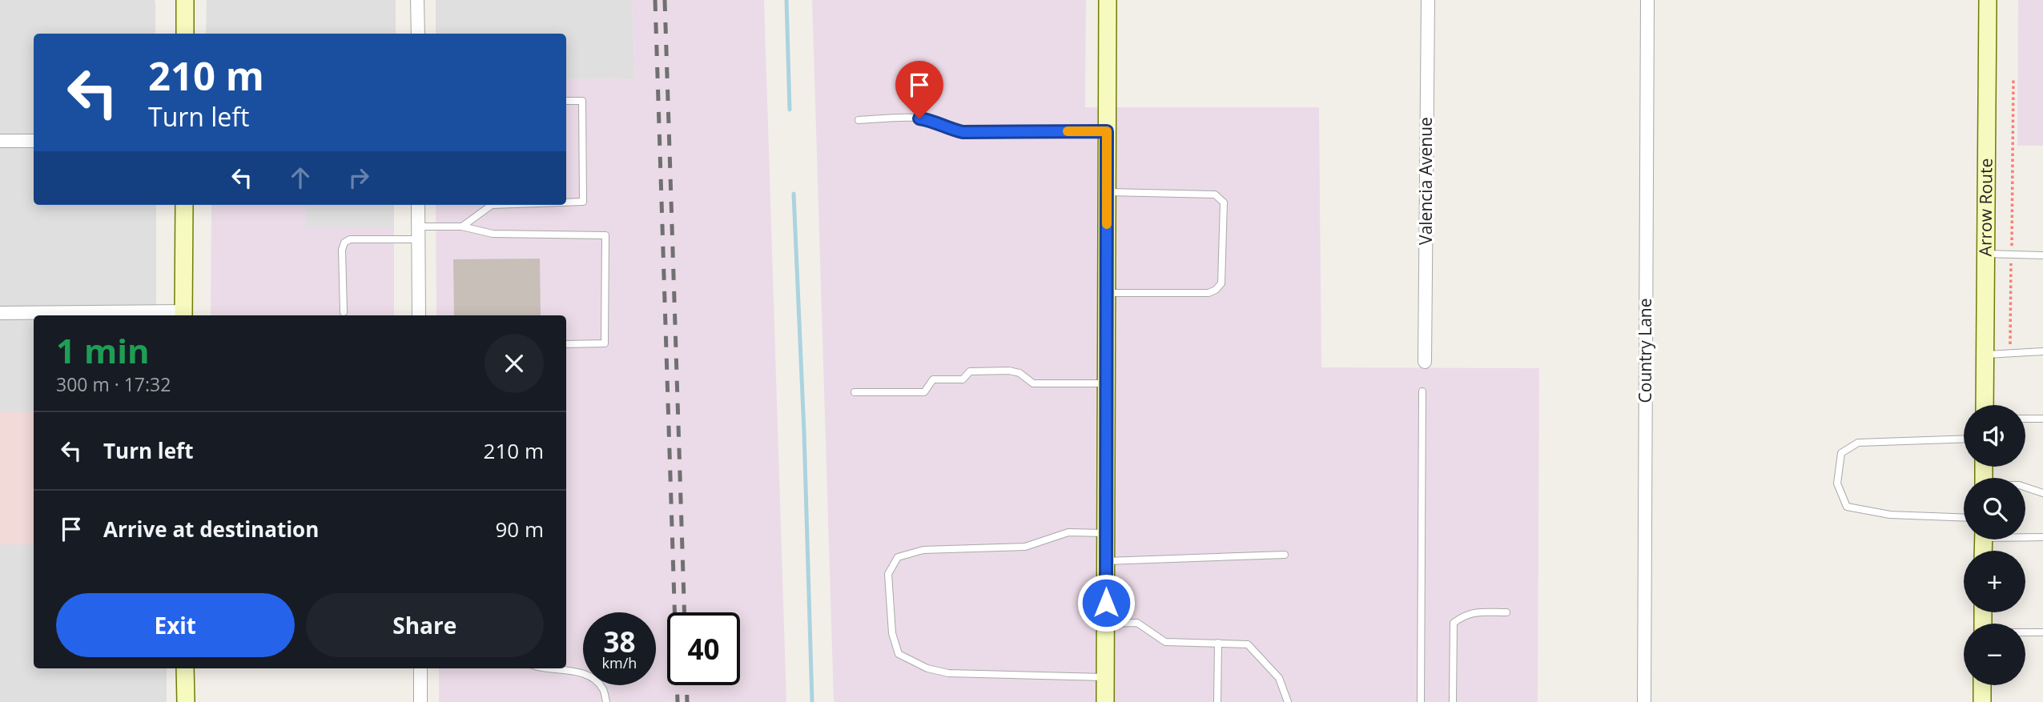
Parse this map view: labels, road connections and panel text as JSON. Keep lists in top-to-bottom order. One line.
{"streets":{"main road":["Arrow Route"],"street":["Valencia Avenue","Country Lane"]},"page":{"turn":["210 m","Turn left"],"heading":["1 min","300 m · 17:32"],"map_buttons":["+","−"],"list":[{"name":"Turn left","value":"210 m"},{"name":"Arrive at destination","value":"90 m"}],"buttons":["Exit","Share"],"speed":"38 km/h","limit":"40"}}
